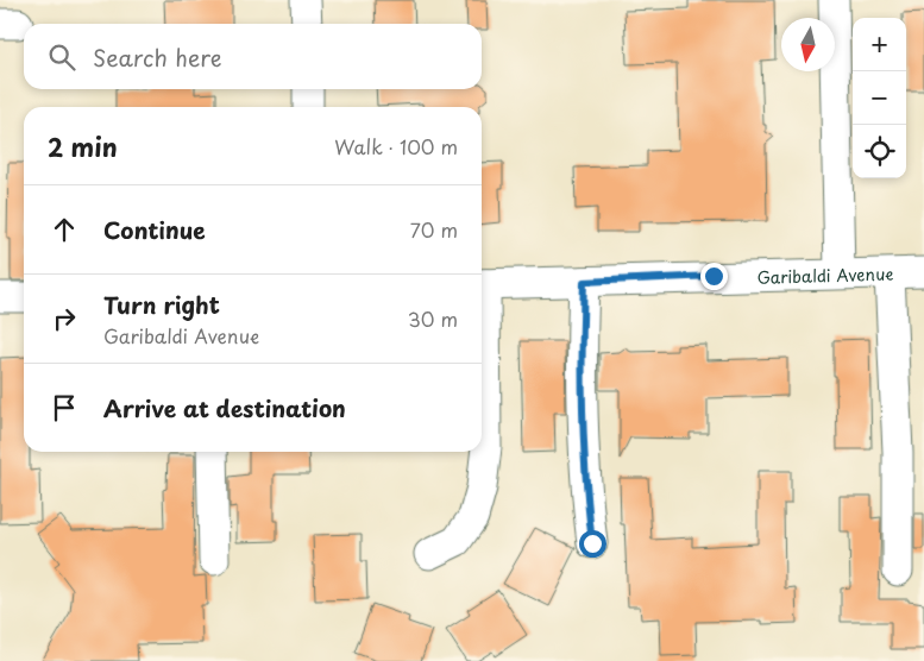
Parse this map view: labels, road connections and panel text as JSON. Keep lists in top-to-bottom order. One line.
{"streets":{"street":["Garibaldi Avenue"]},"north":"bottom","page":{"map_buttons":["+","−"],"search":"Search here","heading":["2 min","Walk · 100 m"],"list":[["Continue","70 m"],["Turn right","Garibaldi Avenue","30 m"],"Arrive at destination"]}}
